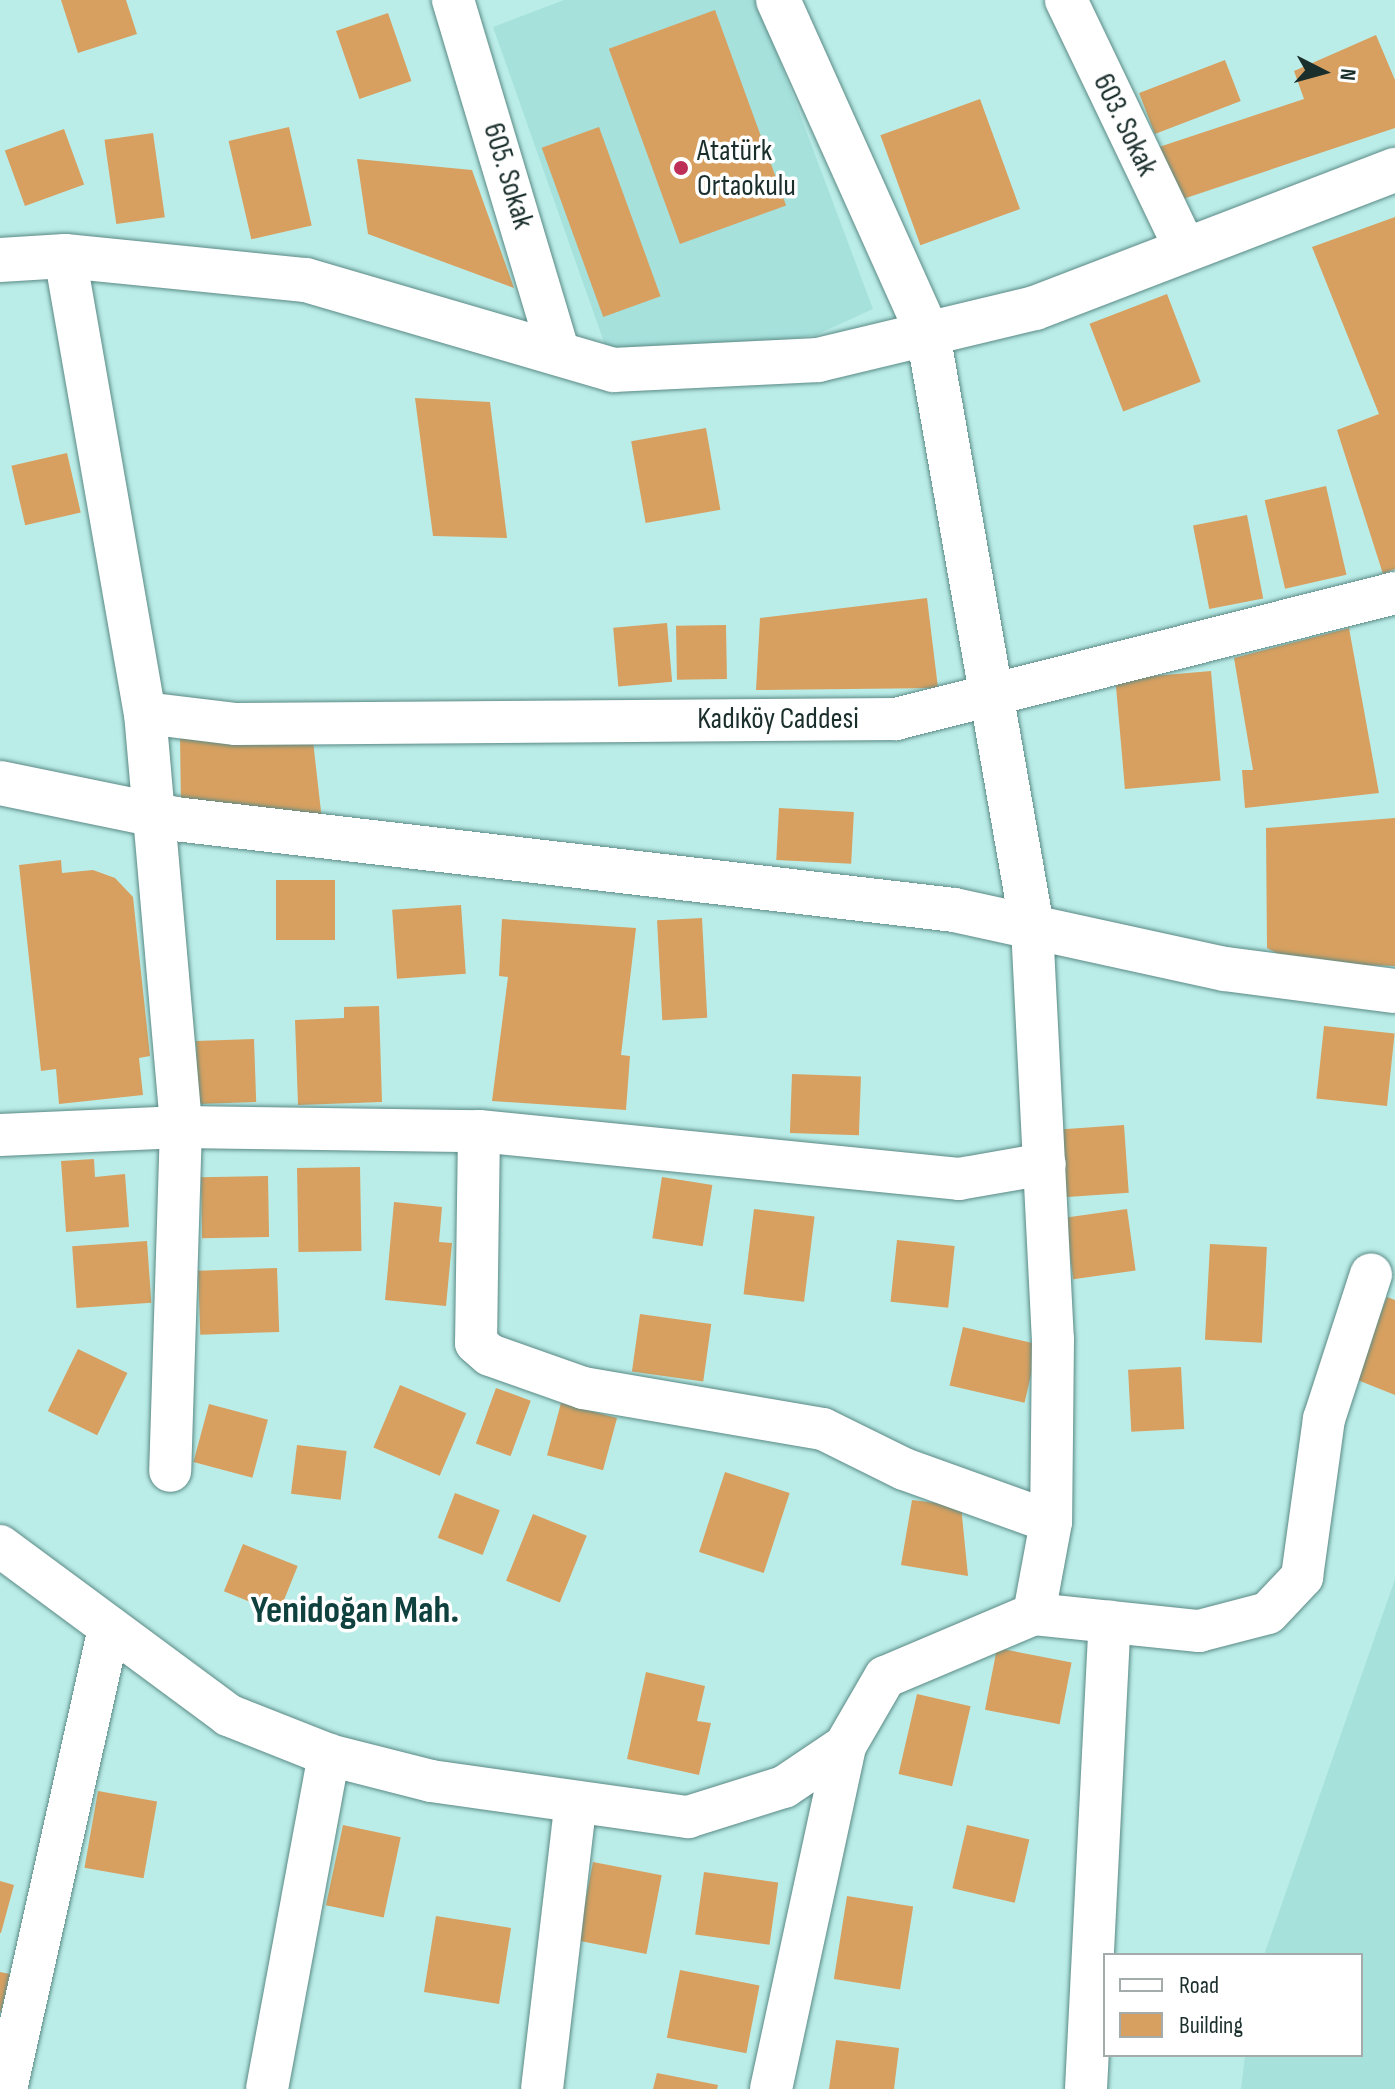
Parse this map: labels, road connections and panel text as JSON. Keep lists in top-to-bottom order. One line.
{"streets":{"street":["603. Sokak","605. Sokak","Kadıköy Caddesi"]},"districts":["Yenidoğan Mah."],"places":["Atatürk Ortaokulu"],"legend":["Road","Building"],"north":"right"}
